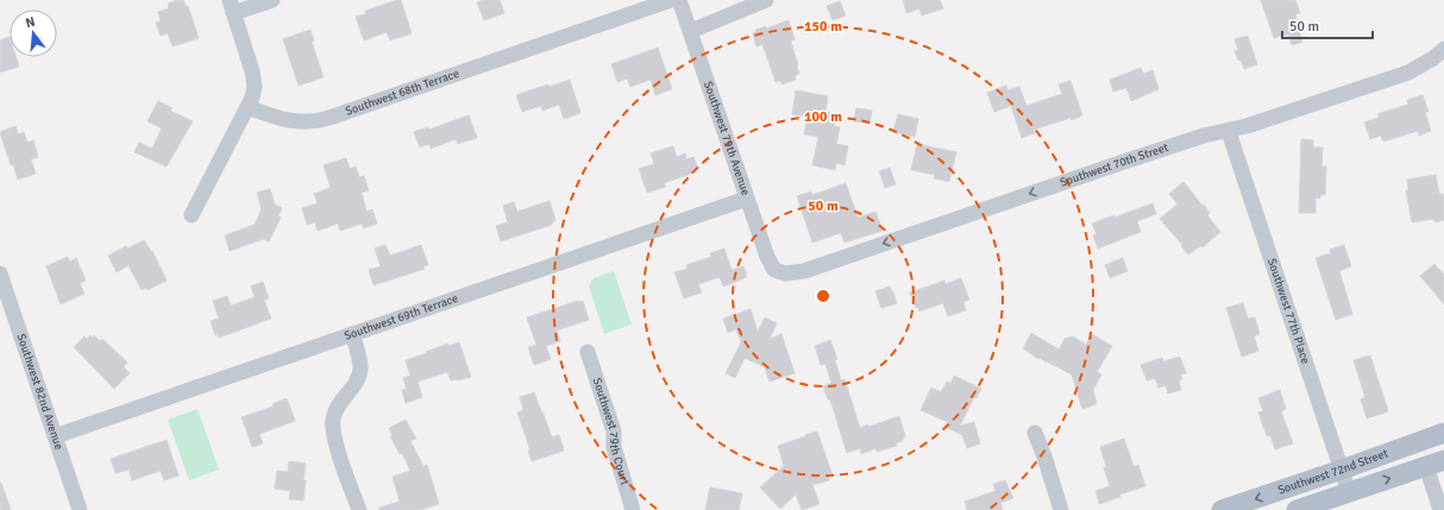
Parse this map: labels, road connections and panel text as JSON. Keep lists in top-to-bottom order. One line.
{"streets":{"main road":["Southwest 72nd Street"],"street":["Southwest 68th Terrace","Southwest 79th Avenue","Southwest 70th Street","Southwest 77th Place","Southwest 69th Terrace","Southwest 82nd Avenue","Southwest 79th Court"]},"crossings":[["Southwest 79th Avenue","Southwest 70th Street"],["Southwest 79th Avenue","Southwest 69th Terrace"],["Southwest 70th Street","Southwest 77th Place"],["Southwest 77th Place","Southwest 72nd Street"],["Southwest 69th Terrace","Southwest 82nd Avenue"]],"one_way":["Southwest 70th Street"],"scale_bar":"50 m","north":"top","rings":["150 m","100 m","50 m"]}
